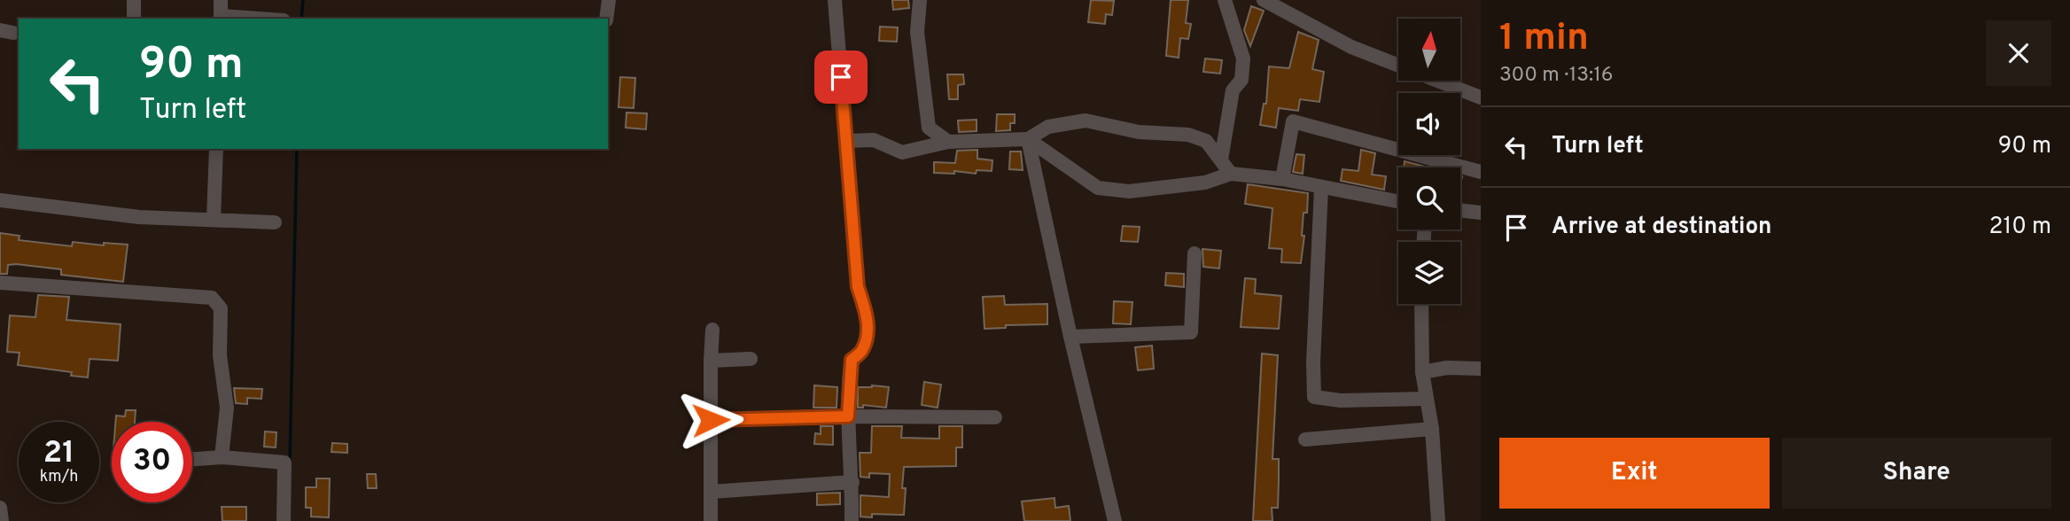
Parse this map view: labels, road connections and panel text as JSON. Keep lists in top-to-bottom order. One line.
{"north":"top","page":{"heading":["1 min","300 m · 13:16"],"turn":["90 m","Turn left"],"list":[{"name":"Turn left","value":"90 m"},{"name":"Arrive at destination","value":"210 m"}],"speed":"21 km/h","limit":"30","buttons":["Exit","Share"]}}
